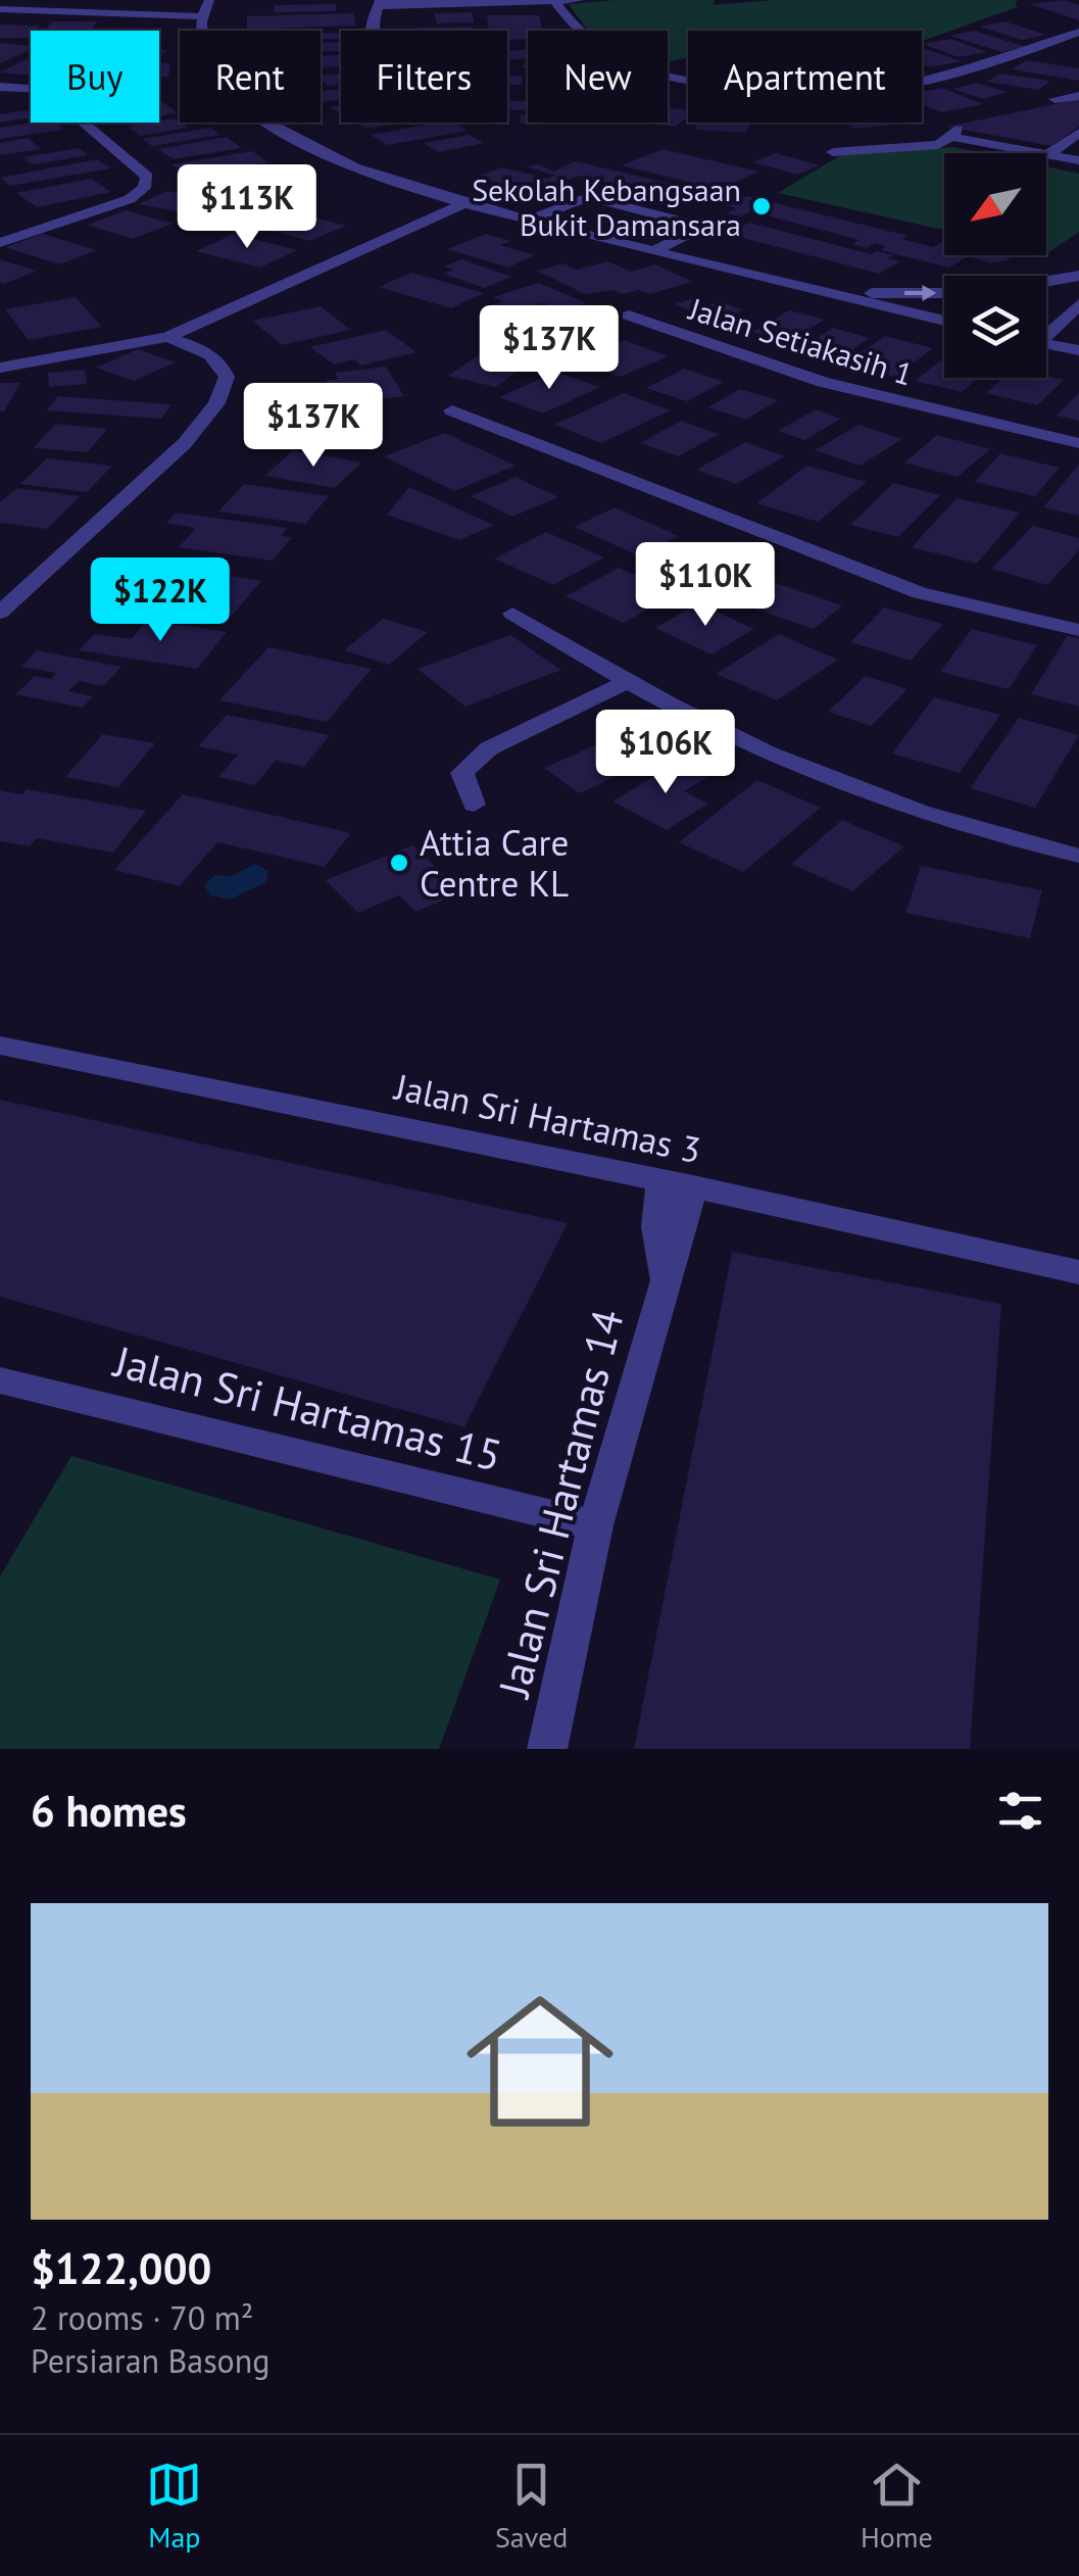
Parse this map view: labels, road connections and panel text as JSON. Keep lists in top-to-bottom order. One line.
{"streets":{"street":["Jalan Setiakasih 1","Jalan Sri Hartamas 3","Jalan Sri Hartamas 15","Jalan Sri Hartamas 14"]},"crossings":[["Jalan Sri Hartamas 3","Jalan Sri Hartamas 14"],["Jalan Sri Hartamas 15","Jalan Sri Hartamas 14"]],"places":["Sekolah Kebangsaan Bukit Damansara","Attia Care Centre KL"],"north":"bottom left","page":{"chip":["Buy","Rent","Filters","New","Apartment"],"price":["$113K","$137K","$137K","$110K","$122K","$106K"],"heading":"6 homes","list":[{"name":"$122,000","note":"2 rooms · 70 m² · Persiaran Basong"}],"tabs":["Map","Saved","Home"]}}
